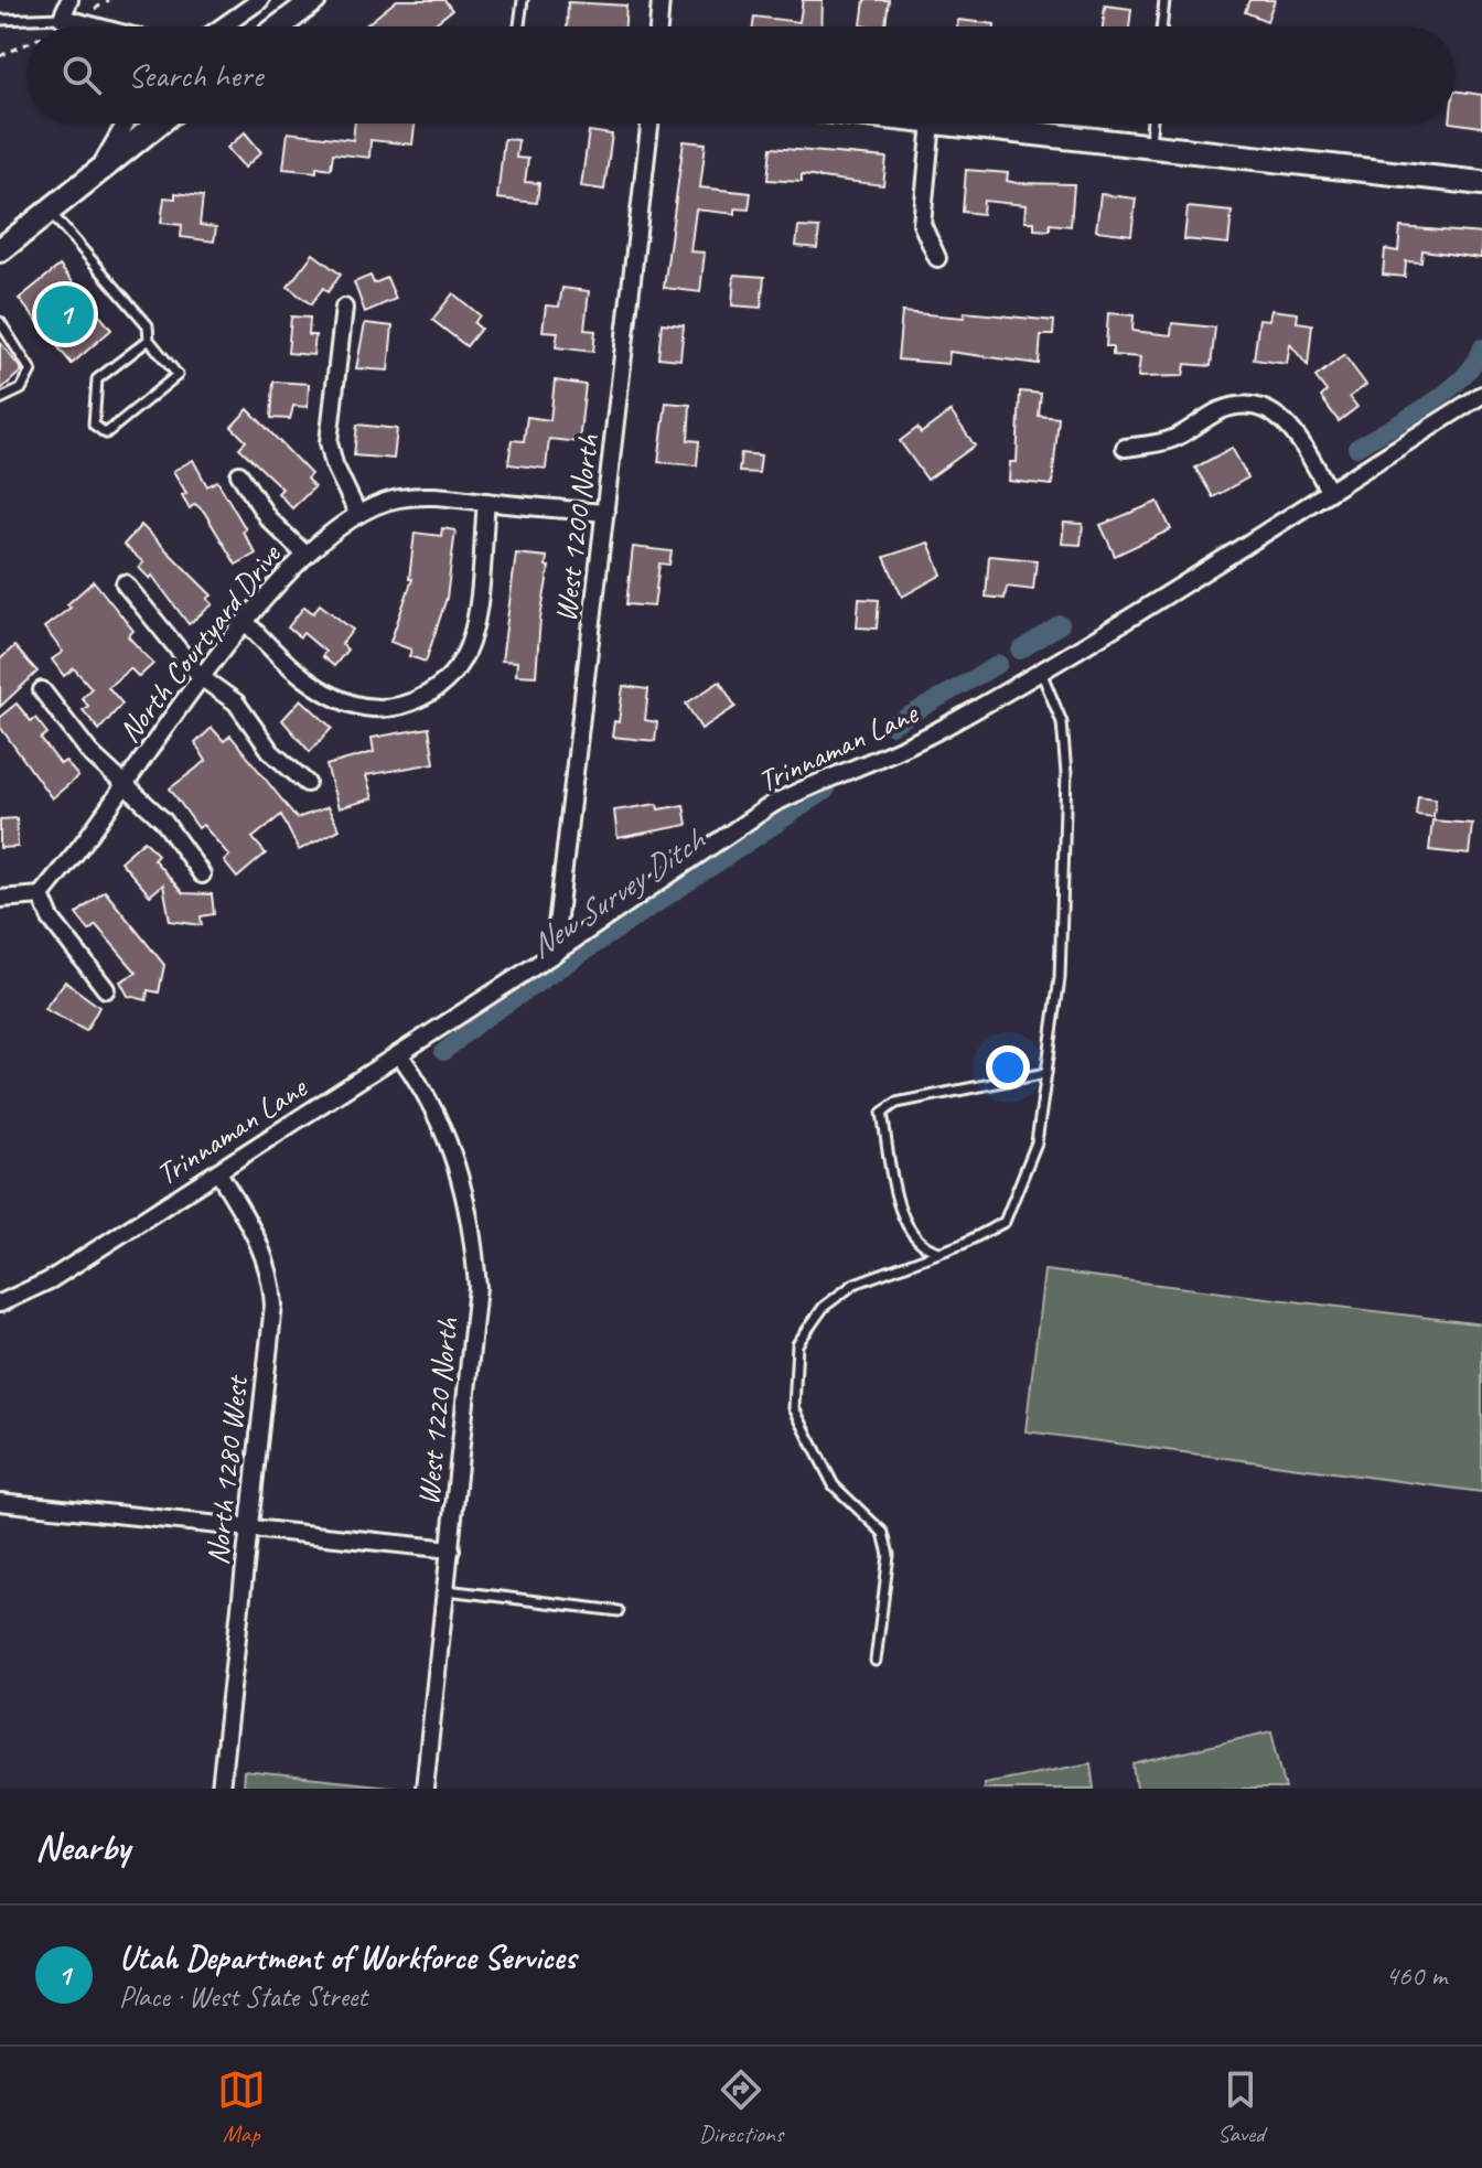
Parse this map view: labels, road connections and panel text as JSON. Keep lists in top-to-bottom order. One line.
{"streets":{"street":["West 1200 North","North Courtyard Drive","Trinnaman Lane","West 1220 North","North 1280 West"]},"crossings":[["West 1200 North","North Courtyard Drive"],["West 1200 North","Trinnaman Lane"],["Trinnaman Lane","West 1220 North"],["Trinnaman Lane","North 1280 West"]],"water":["New Survey Ditch"],"page":{"search":"Search here","pins":"1","heading":"Nearby","list":[{"mark":"1","name":"Utah Department of Workforce Services","note":"Place · West State Street","value":"460 m"}],"nav":["Map","Directions","Saved"]}}
